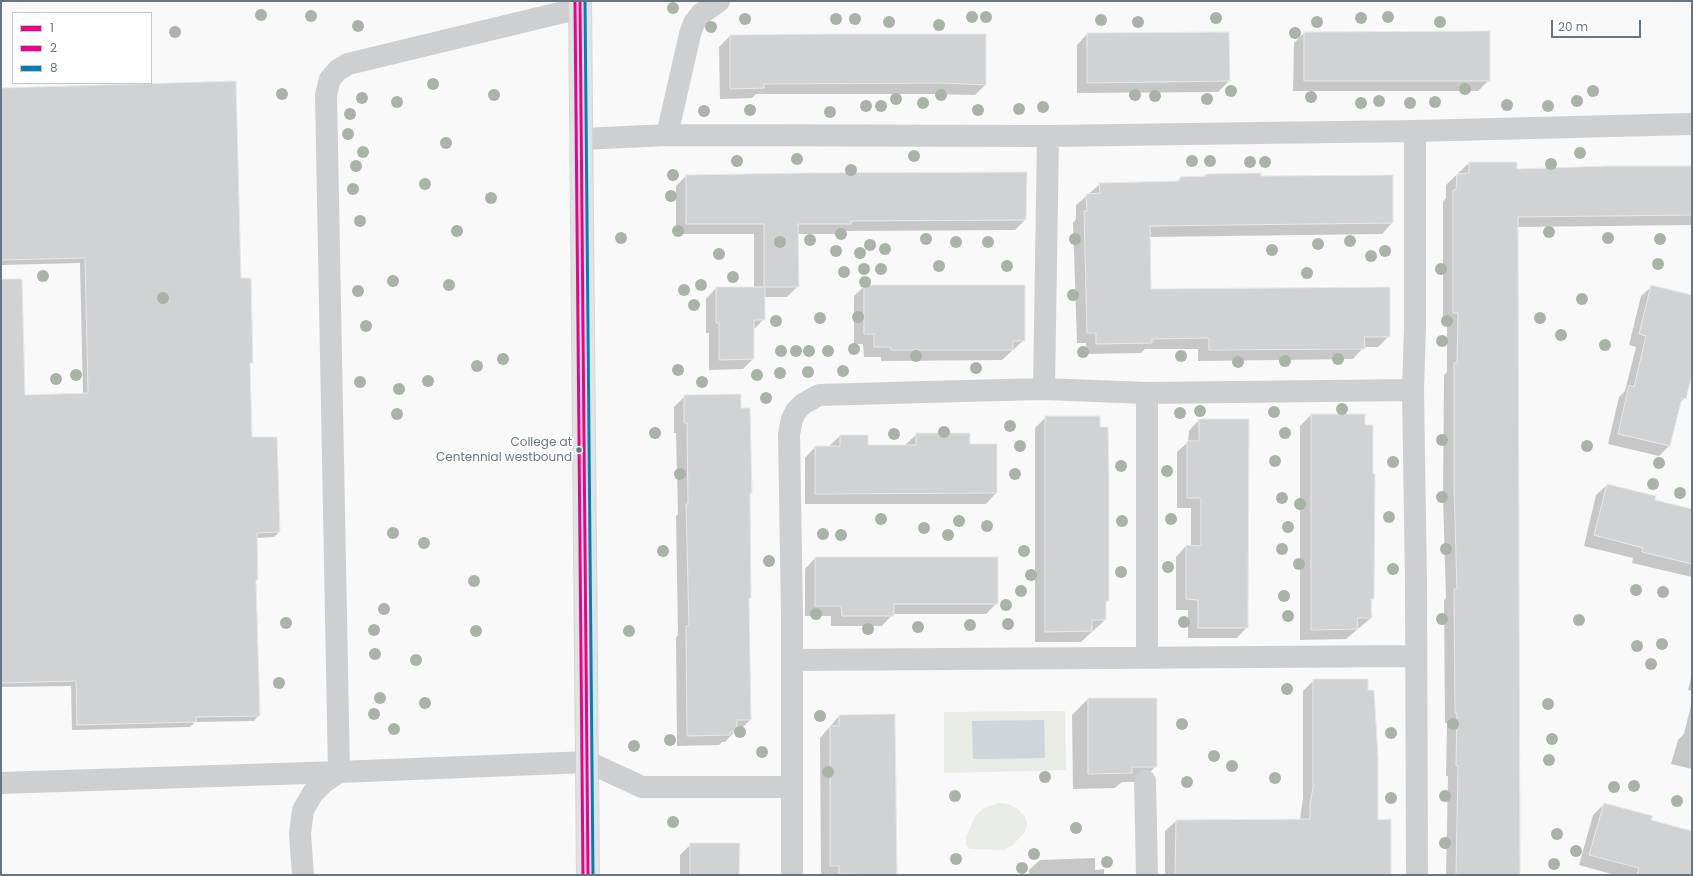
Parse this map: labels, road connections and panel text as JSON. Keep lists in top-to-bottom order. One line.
{"places":["College at Centennial westbound"],"lines":["transit line 1","transit line 2","transit line 8"],"legend":["1","2","8"],"scale_bar":"20 m"}
